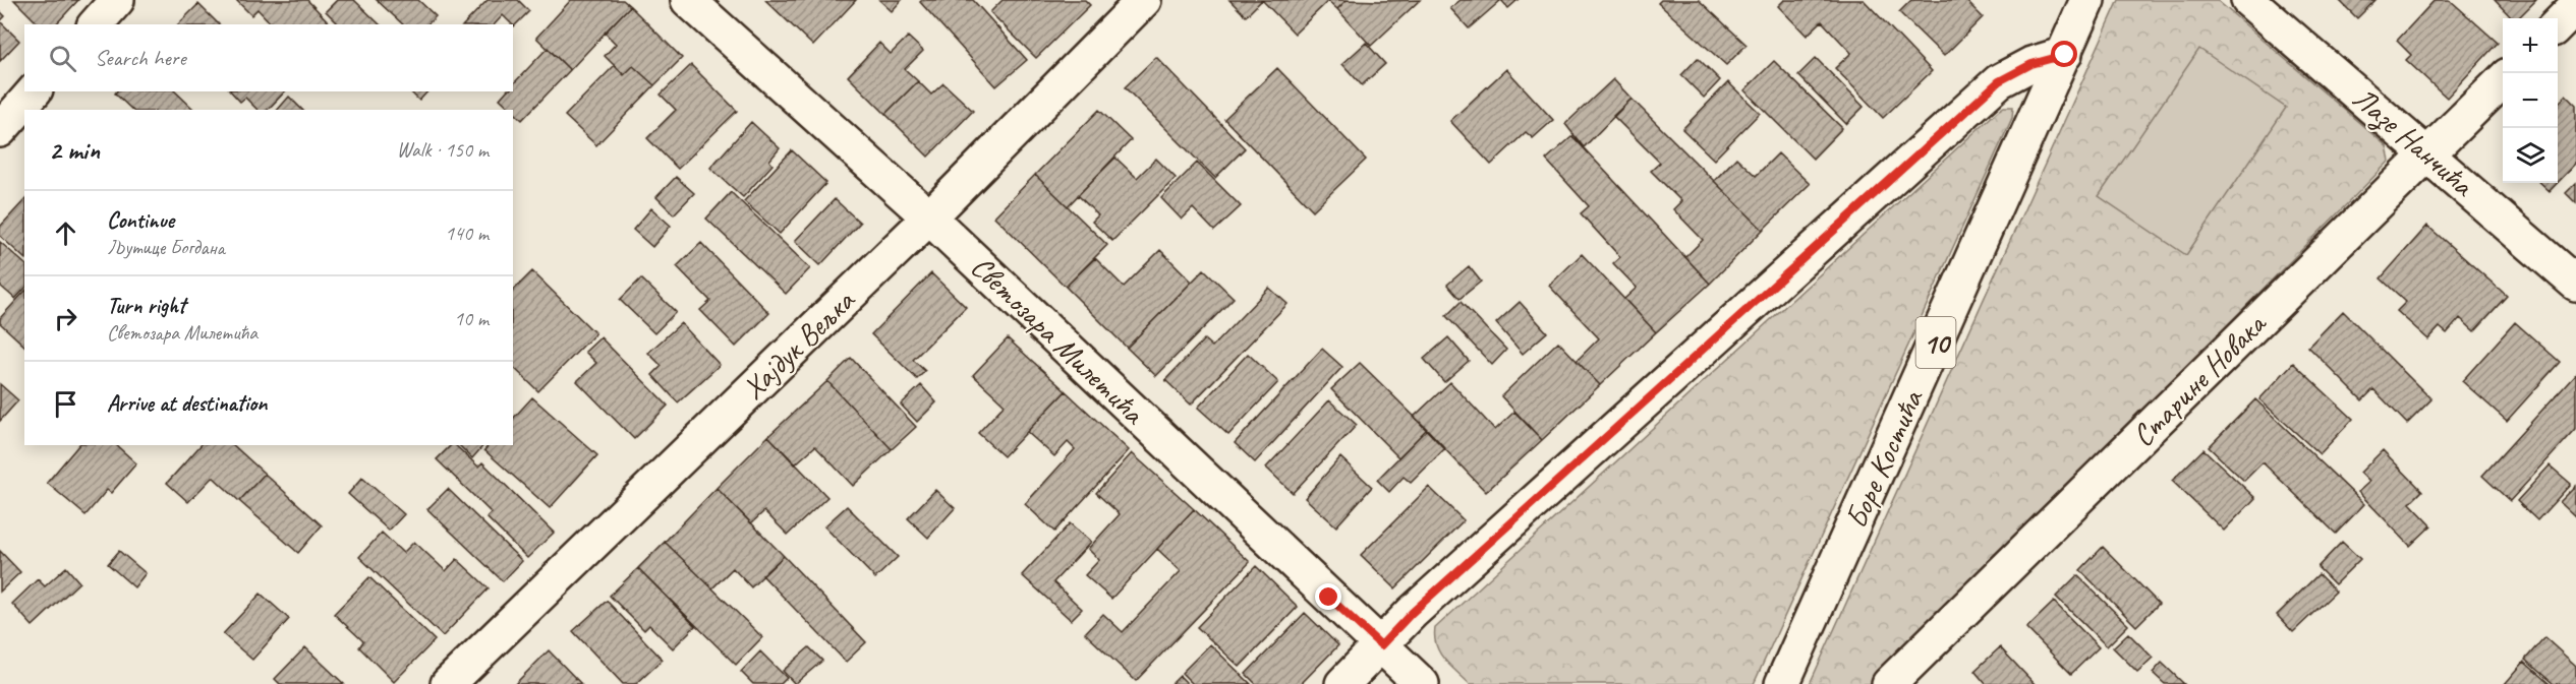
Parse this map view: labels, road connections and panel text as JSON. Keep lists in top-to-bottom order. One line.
{"streets":{"street":["Лазе Нанчића","Светозара Милетића","10","Хајдук Вељка","Старине Новака","Боре Костића"]},"crossings":[["Лазе Нанчића","Старине Новака"],["Светозара Милетића","Хајдук Вељка"]],"page":{"map_buttons":["+","−"],"search":"Search here","heading":["2 min","Walk · 150 m"],"list":[["Continue","Љутице Богдана","140 m"],["Turn right","Светозара Милетића","10 m"],"Arrive at destination"]}}
